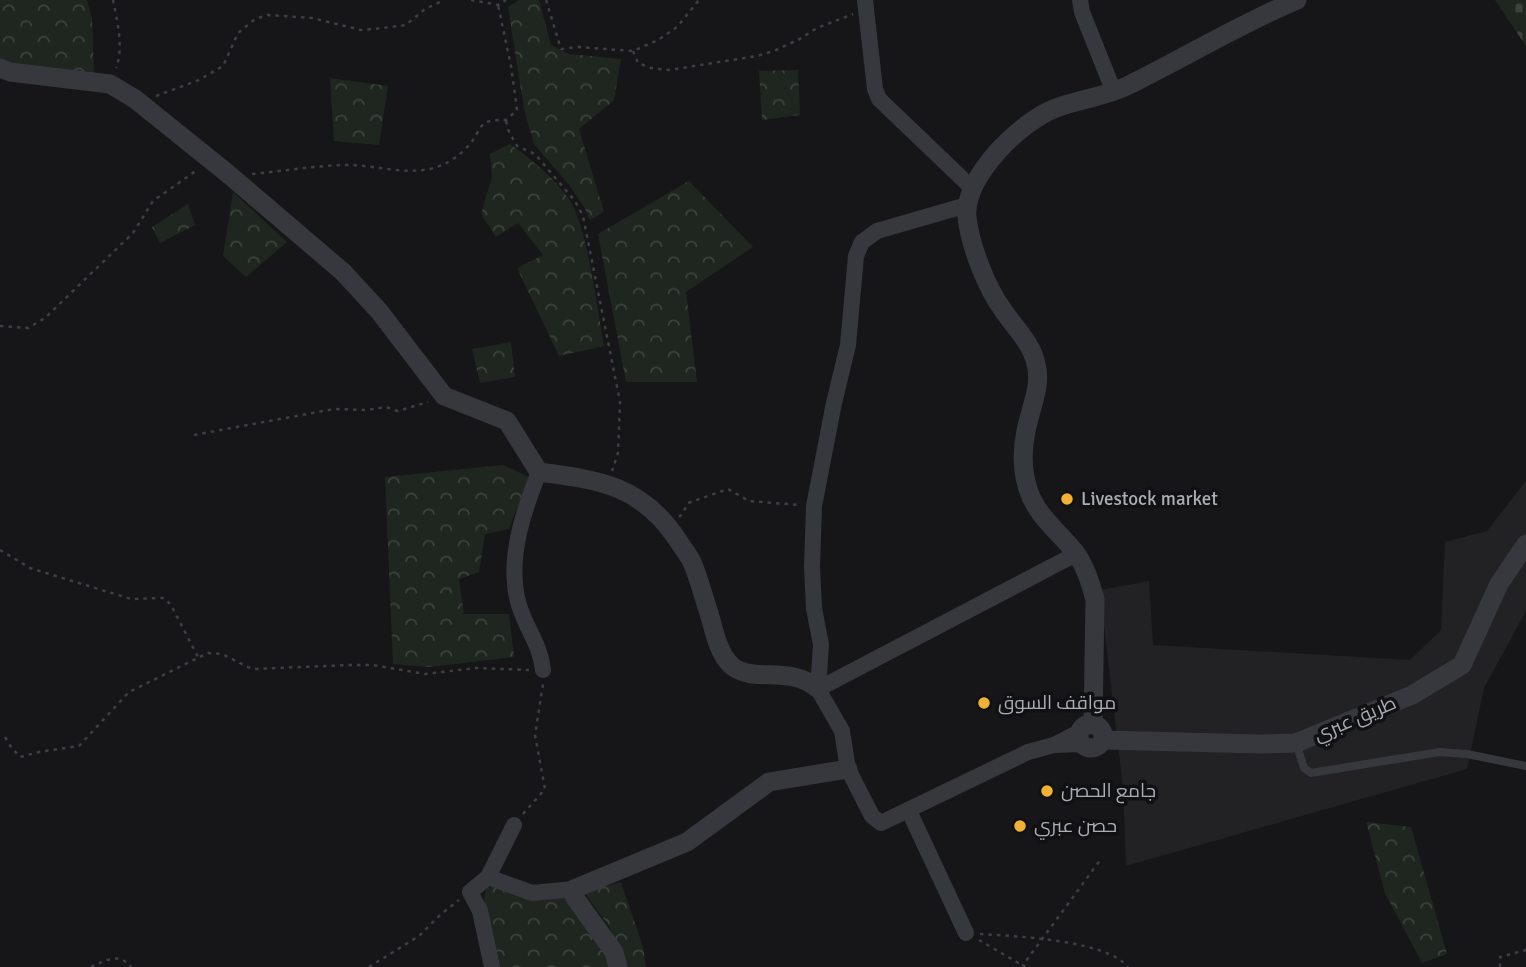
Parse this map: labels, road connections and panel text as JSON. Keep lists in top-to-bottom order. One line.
{"streets":{"street":["طريق عبري"]},"places":["Livestock market","مواقف السوق","جامع الحصن","حصن عبري"]}
